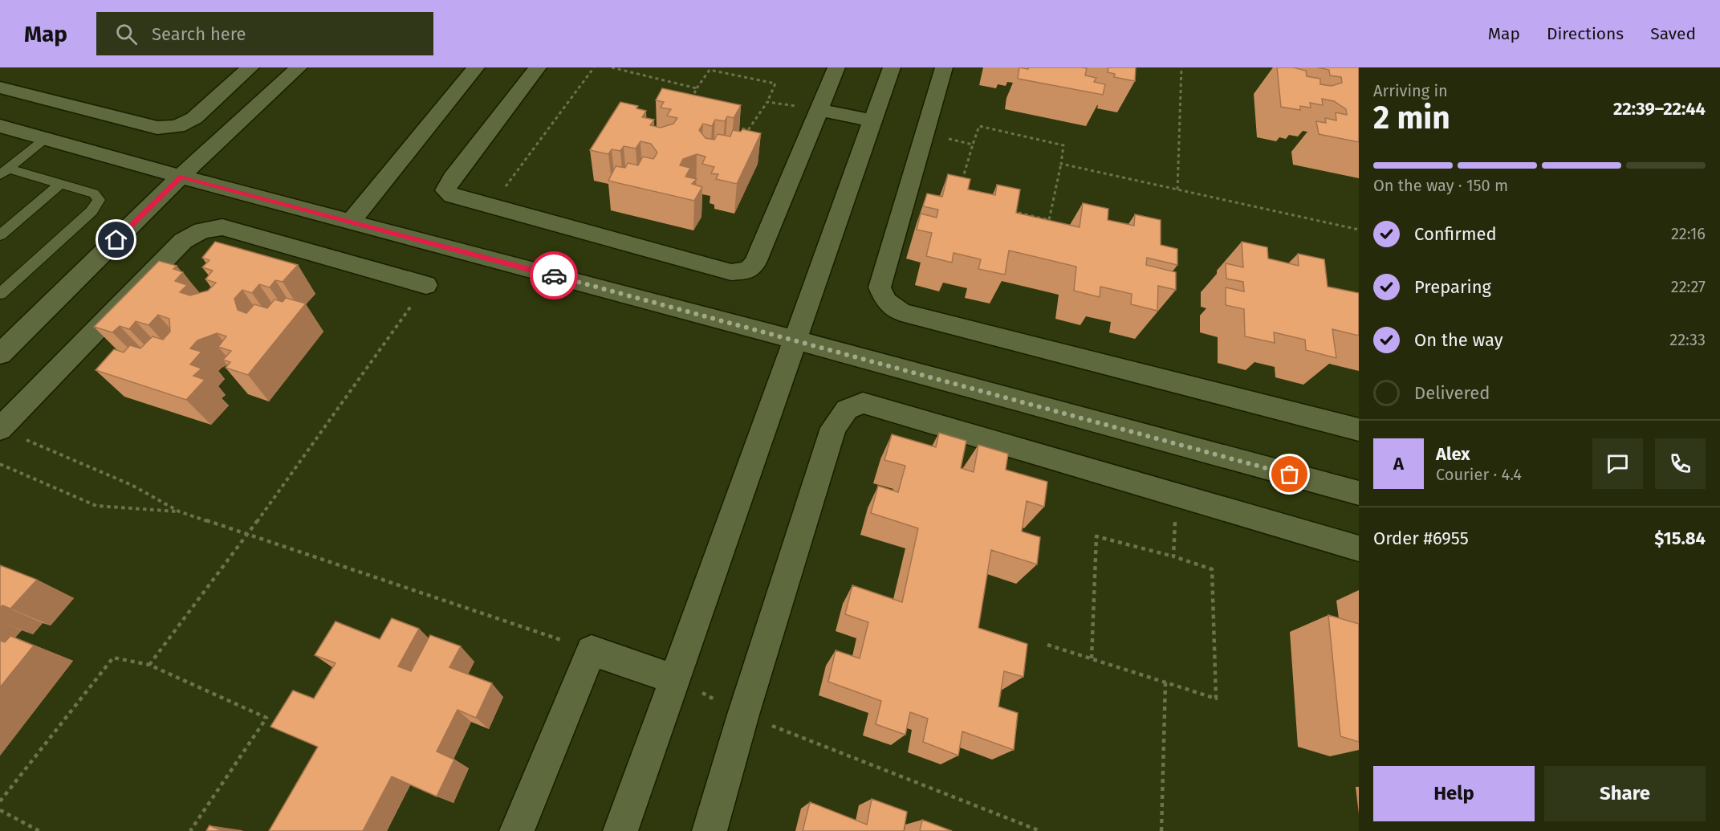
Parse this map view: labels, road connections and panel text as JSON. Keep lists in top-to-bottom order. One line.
{"page":{"header":"Map","search":"Search here","nav":["Map","Directions","Saved"],"heading":["2 min","Arriving in","22:39–22:44"],"panel":["Alex","Courier · 4.4","Order #6955","$15.84"],"bar":"On the way · 150 m","list":[["Confirmed","22:16"],["Preparing","22:27"],["On the way","22:33"],"Delivered"],"round":"A","buttons":["Help","Share"]}}
